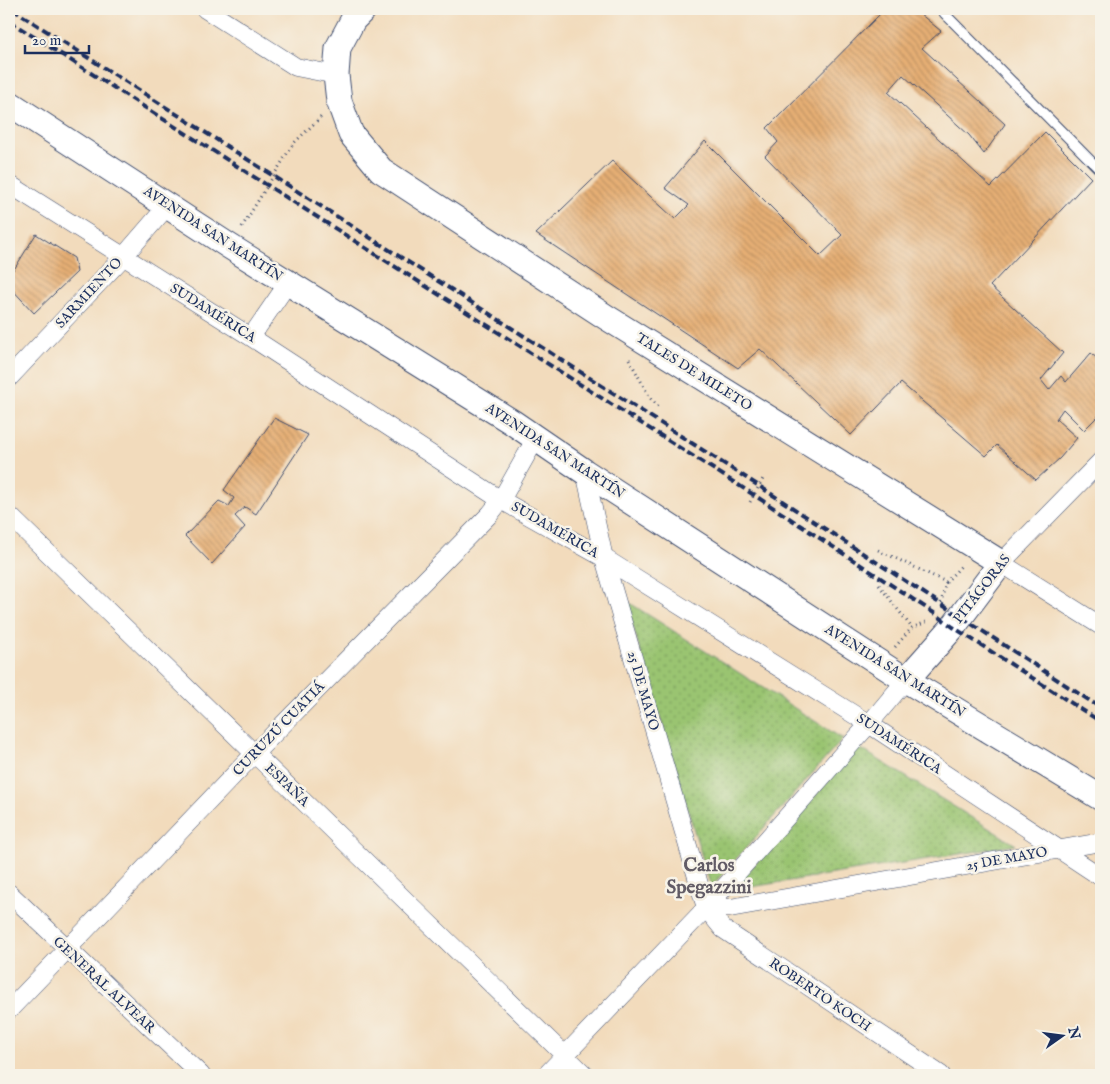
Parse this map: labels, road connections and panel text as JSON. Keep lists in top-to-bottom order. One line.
{"streets":{"main road":["AVENIDA SAN MARTÍN","TALES DE MILETO","PITÁGORAS"],"street":["SARMIENTO","SUDAMÉRICA","25 DE MAYO","CURUZÚ CUATIÁ","ESPAÑA","GENERAL ALVEAR","ROBERTO KOCH"]},"crossings":[["AVENIDA SAN MARTÍN","SARMIENTO"],["AVENIDA SAN MARTÍN","PITÁGORAS"],["AVENIDA SAN MARTÍN","25 DE MAYO"],["AVENIDA SAN MARTÍN","CURUZÚ CUATIÁ"],["SARMIENTO","SUDAMÉRICA"],["SUDAMÉRICA","PITÁGORAS"],["SUDAMÉRICA","25 DE MAYO"],["SUDAMÉRICA","CURUZÚ CUATIÁ"],["TALES DE MILETO","PITÁGORAS"],["PITÁGORAS","25 DE MAYO"],["PITÁGORAS","ROBERTO KOCH"],["25 DE MAYO","ROBERTO KOCH"],["CURUZÚ CUATIÁ","ESPAÑA"],["CURUZÚ CUATIÁ","GENERAL ALVEAR"]],"districts":["Carlos Spegazzini"],"scale_bar":"20 m","north":"right"}
